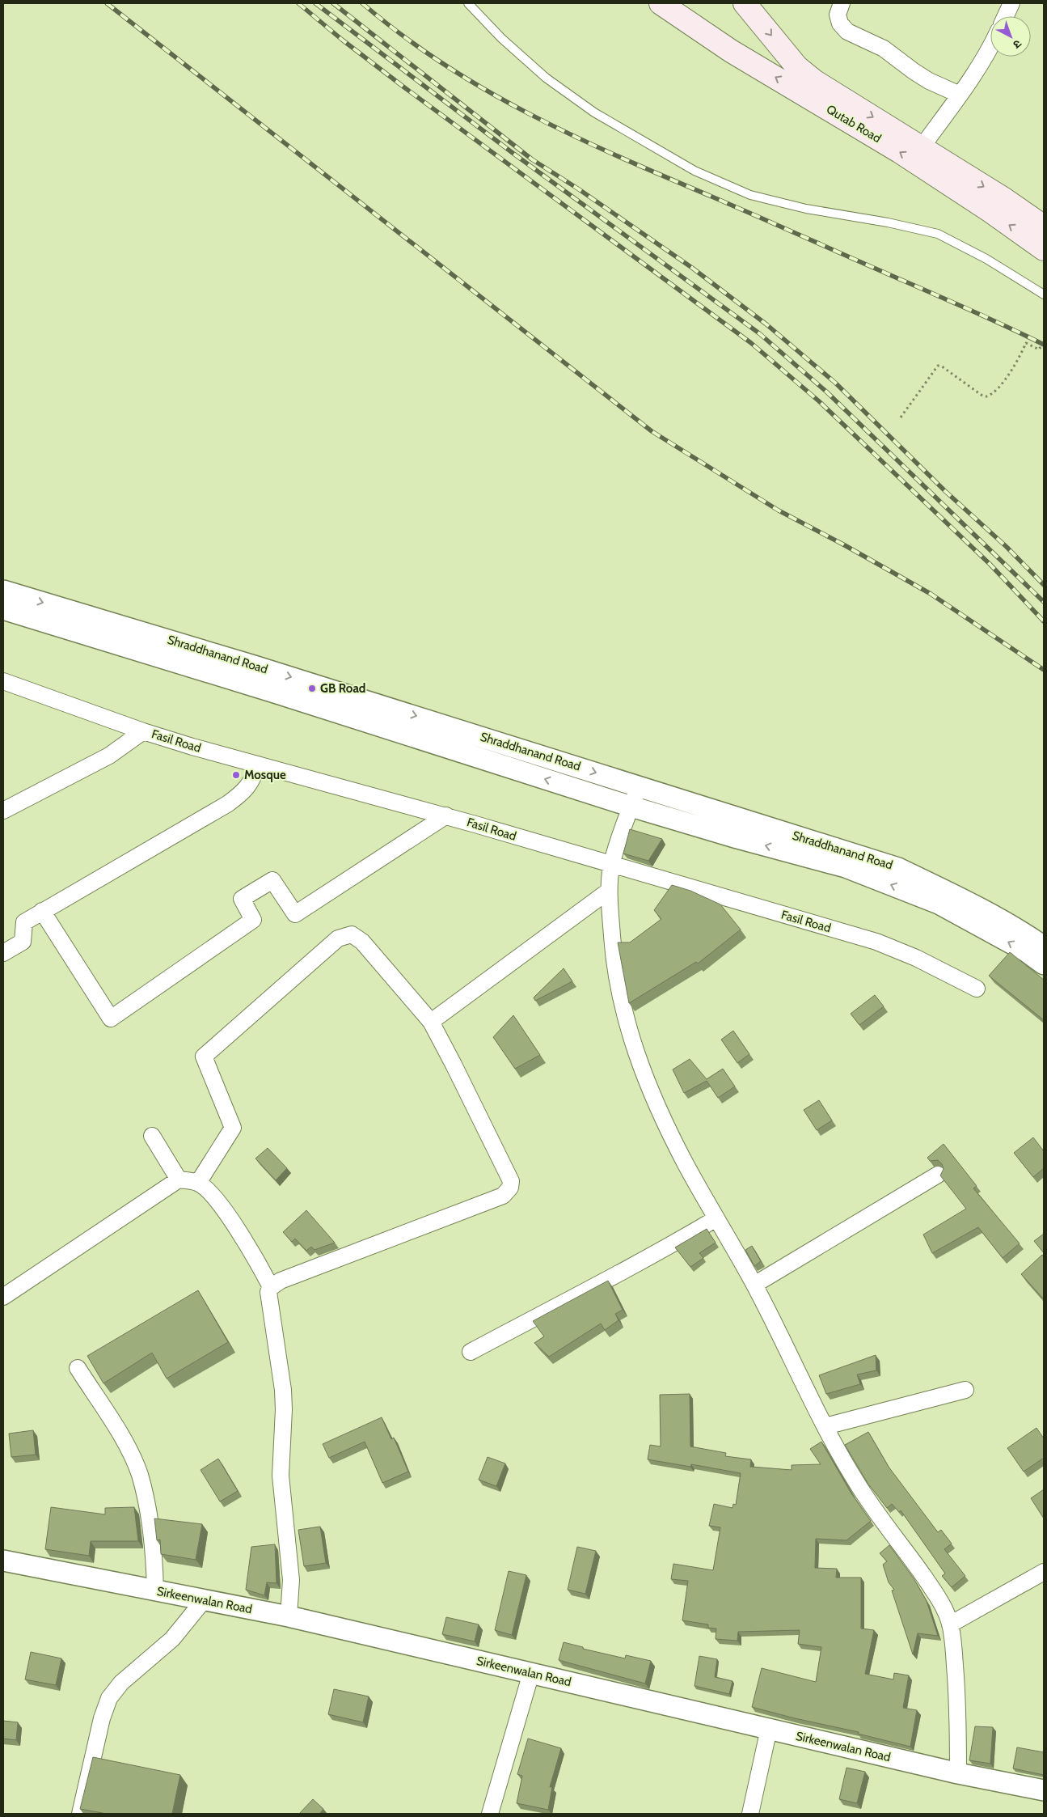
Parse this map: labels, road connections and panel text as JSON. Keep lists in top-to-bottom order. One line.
{"streets":{"main road":["Qutab Road"],"street":["Shraddhanand Road","Fasil Road","Sirkeenwalan Road"]},"places":["GB Road","Mosque"],"north":"bottom right"}
